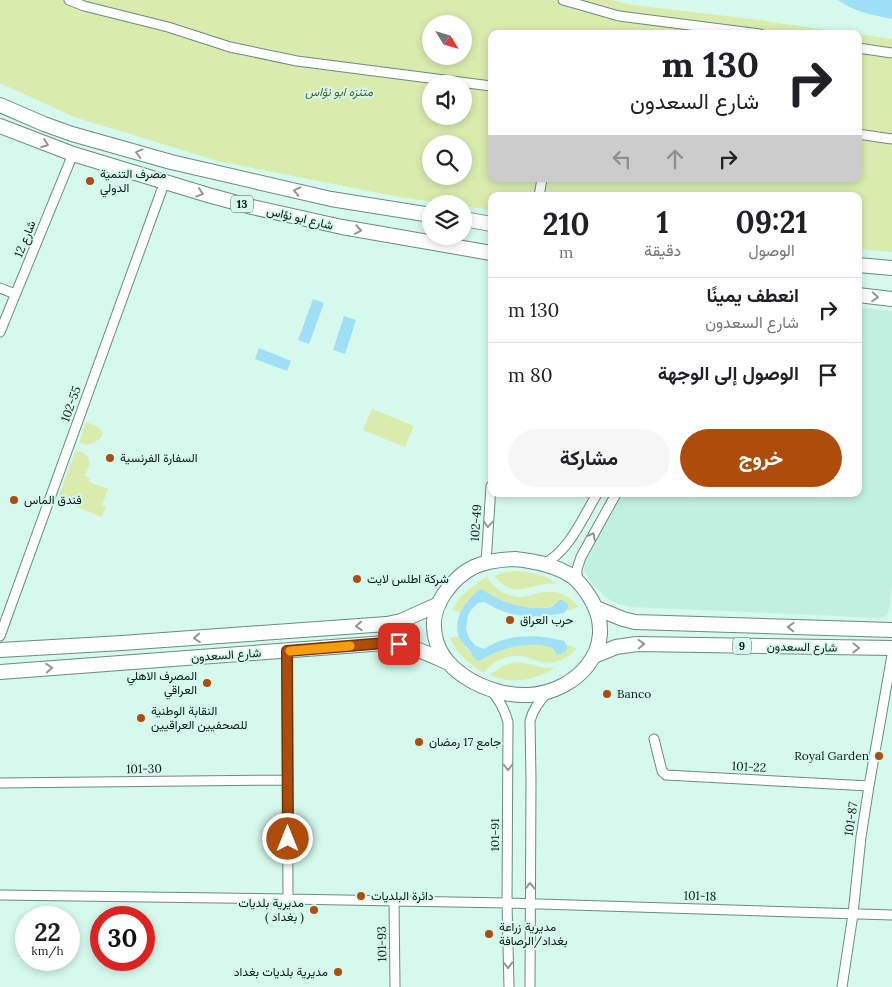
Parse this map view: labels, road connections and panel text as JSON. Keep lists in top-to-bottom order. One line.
{"streets":{"main road":["13","شارع ابو نؤاس","9","شارع السعدون"],"street":["شارع 12","102-55","102-49","101-22","101-30","101-87","101-91","101-18","101-93"]},"crossings":[["شارع ابو نؤاس","شارع 12"],["شارع ابو نؤاس","102-55"],["102-49","شارع السعدون"],["102-49","101-91"],["شارع السعدون","101-91"],["101-22","101-87"],["101-87","101-18"],["101-91","101-18"],["101-18","101-93"]],"one_way":["102-49"],"parks":["متنزه ابو نؤاس"],"places":["مصرف التنمية الدولي","السفارة الفرنسية","فندق الماس","شركة اطلس لايت","حرب العراق","المصرف الاهلي العراقي","Banco","النقابة الوطنية للصحفيين العراقيين","جامع 17 رمضان","Royal Garden","دائرة البلديات","مديرية بلديات ( بغداد )","مديرية زراعة بغداد/الرصافة","مديرية بلديات بغداد"],"north":"bottom right","page":{"turn":["130 m","شارع السعدون"],"eta":["09:21","الوصول","1","دقيقة","210","m"],"list":[{"name":"انعطف يمينًا","note":"شارع السعدون","value":"130 m"},{"name":"الوصول إلى الوجهة","value":"80 m"}],"buttons":["خروج","مشاركة"],"speed":"22 km/h","limit":"30"}}
